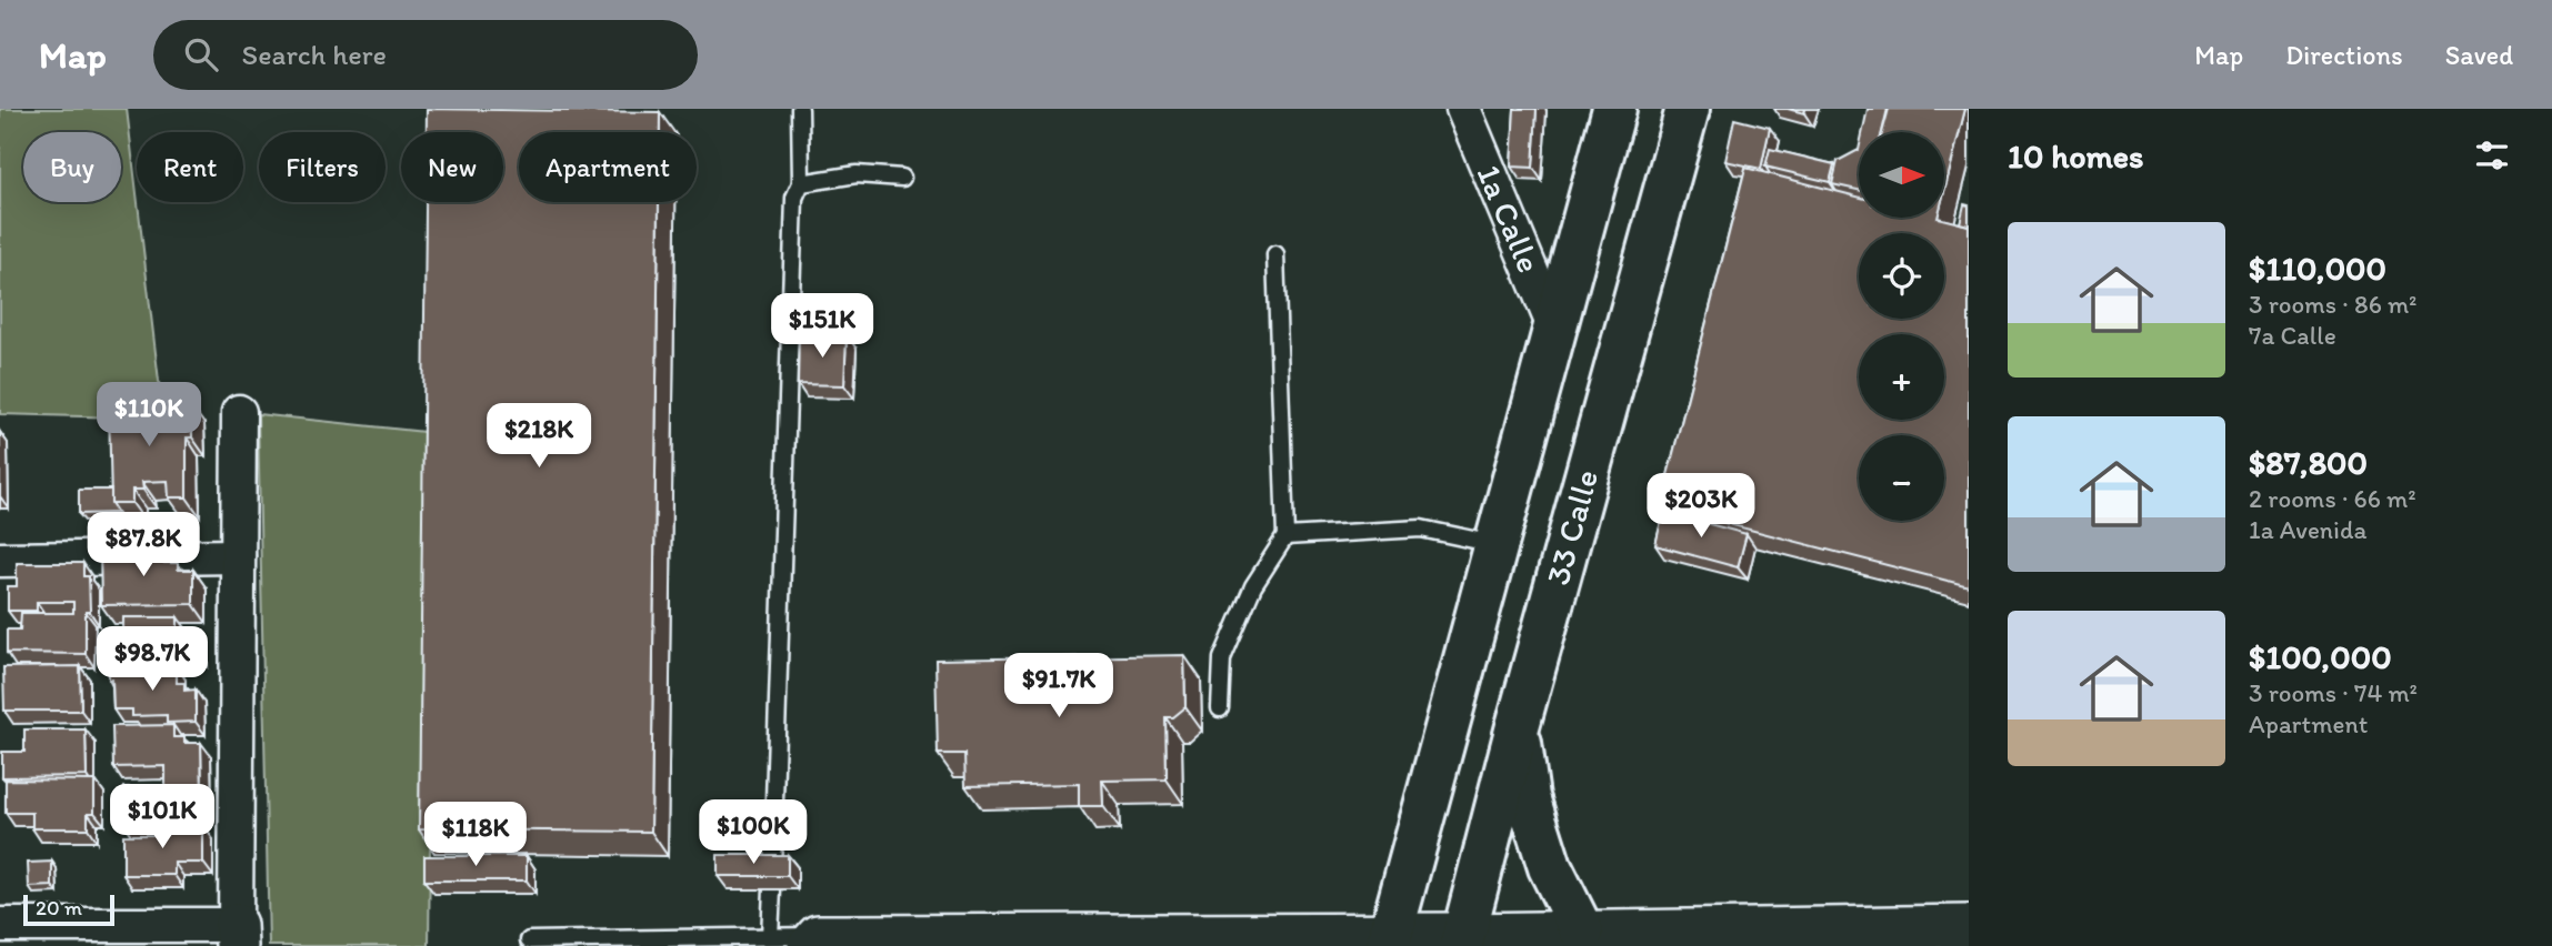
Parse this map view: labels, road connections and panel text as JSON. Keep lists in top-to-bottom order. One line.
{"streets":{"main road":["33 Calle"],"street":["1a Calle"]},"crossings":[["1a Calle","33 Calle"]],"scale_bar":"20 m","north":"right","page":{"header":"Map","search":"Search here","nav":["Map","Directions","Saved"],"heading":"10 homes","map_buttons":["+","−"],"chip":["Buy","Rent","Filters","New","Apartment"],"list":[{"name":"$110,000","note":"3 rooms · 86 m² · 7a Calle"},{"name":"$87,800","note":"2 rooms · 66 m² · 1a Avenida"},{"name":"$100,000","note":"3 rooms · 74 m² · Apartment"}],"price":["$151K","$110K","$218K","$203K","$87.8K","$98.7K","$91.7K","$101K","$100K","$118K"],"scale":"20 m"}}
